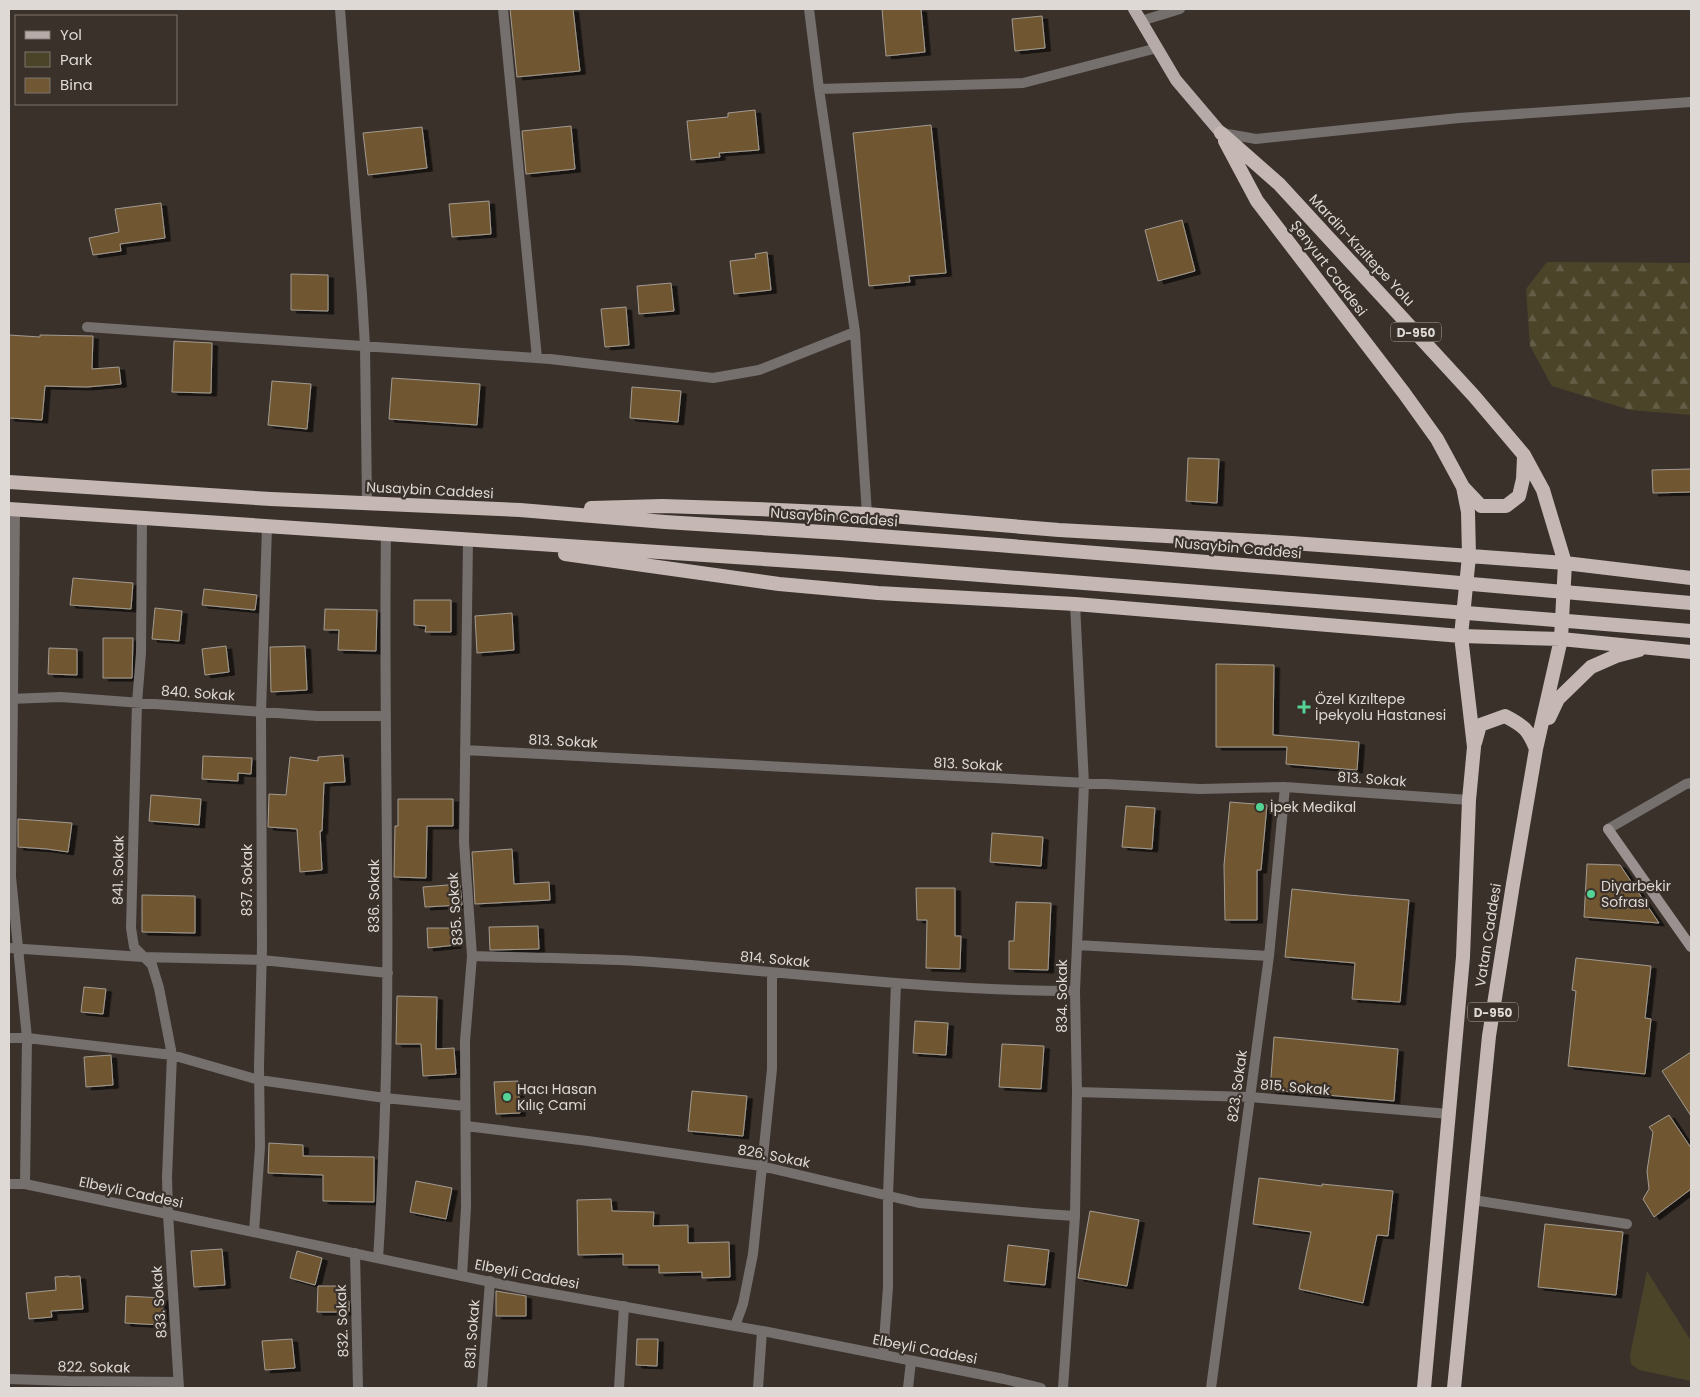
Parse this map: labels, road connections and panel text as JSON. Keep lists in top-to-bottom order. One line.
{"streets":{"highway":["Mardin-Kızıltepe Yolu","Şenyurt Caddesi","D-950","Nusaybin Caddesi","Vatan Caddesi"],"street":["840. Sokak","813. Sokak","841. Sokak","837. Sokak","836. Sokak","835. Sokak","814. Sokak","834. Sokak","823. Sokak","815. Sokak","826. Sokak","Elbeyli Caddesi","833. Sokak","832. Sokak","831. Sokak","822. Sokak"]},"crossings":[["Mardin-Kızıltepe Yolu","Şenyurt Caddesi"],["Mardin-Kızıltepe Yolu","Vatan Caddesi"],["Şenyurt Caddesi","D-950"],["D-950","Vatan Caddesi"],["840. Sokak","841. Sokak"],["840. Sokak","837. Sokak"],["840. Sokak","836. Sokak"],["813. Sokak","835. Sokak"],["813. Sokak","Vatan Caddesi"],["813. Sokak","834. Sokak"],["813. Sokak","823. Sokak"],["841. Sokak","Elbeyli Caddesi"],["841. Sokak","833. Sokak"],["837. Sokak","Elbeyli Caddesi"],["836. Sokak","Elbeyli Caddesi"],["835. Sokak","814. Sokak"],["835. Sokak","826. Sokak"],["835. Sokak","Elbeyli Caddesi"],["Vatan Caddesi","815. Sokak"],["814. Sokak","834. Sokak"],["834. Sokak","815. Sokak"],["834. Sokak","826. Sokak"],["823. Sokak","815. Sokak"],["Elbeyli Caddesi","833. Sokak"],["Elbeyli Caddesi","832. Sokak"],["Elbeyli Caddesi","831. Sokak"],["833. Sokak","822. Sokak"]],"places":{"health":["Özel Kızıltepe İpekyolu Hastanesi"],"other":["İpek Medikal","Diyarbekir Sofrası","Hacı Hasan Kılıç Cami"]},"legend":["Yol","Park","Bina"]}
